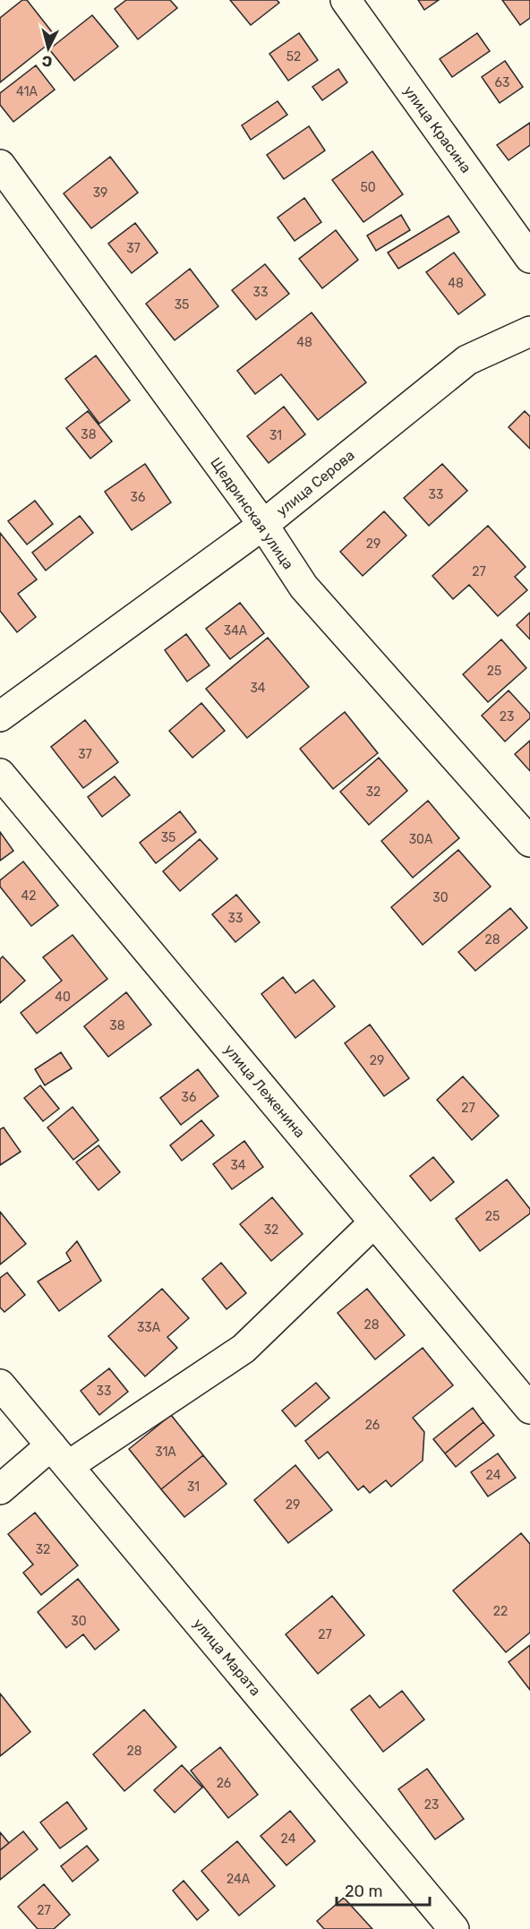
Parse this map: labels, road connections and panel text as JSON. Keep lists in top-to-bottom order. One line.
{"streets":{"street":["улица Красина","улица Серова","Щедринская улица","улица Леженина","улица Марата"]},"crossings":[["улица Серова","Щедринская улица"]],"house_numbers":["52","63","41А","50","39","37","48","33","35","48","38","31","33","36","29","27","34А","25","34","23","37","32","35","30А","42","30","33","28","40","38","29","36","27","34","25","32","28","33А","33","26","31А","24","31","29","32","22","30","27","28","26","23","24","24А","27"],"scale_bar":"20 m","north":"bottom"}
